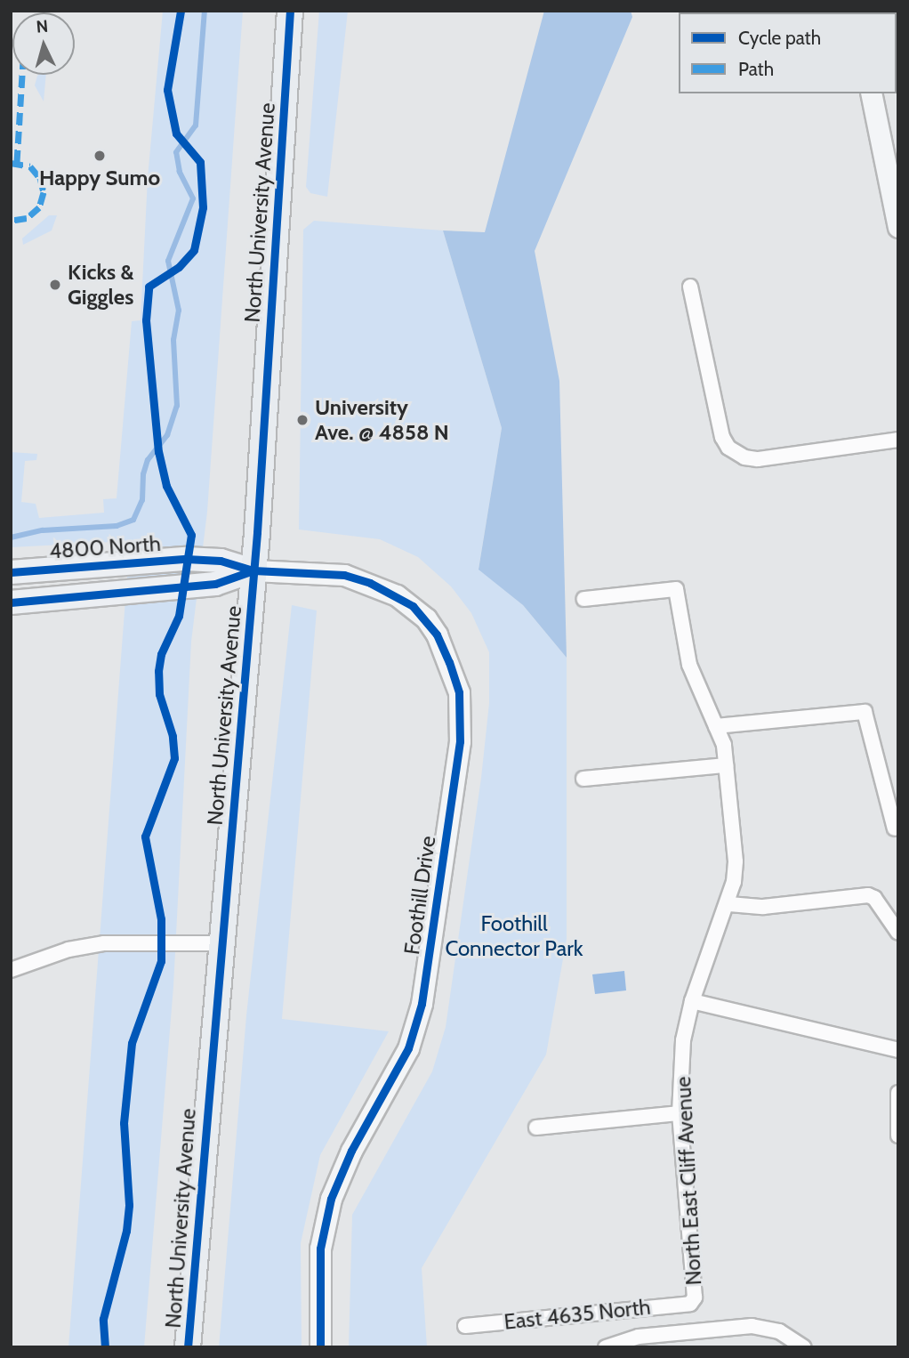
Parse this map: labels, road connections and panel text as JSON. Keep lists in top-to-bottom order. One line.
{"streets":{"highway":["North University Avenue"],"main road":["4800 North","Foothill Drive"],"street":["North East Cliff Avenue","East 4635 North"]},"crossings":[["North University Avenue","4800 North"],["North University Avenue","Foothill Drive"],["4800 North","Foothill Drive"],["North East Cliff Avenue","East 4635 North"]],"parks":["Foothill Connector Park"],"places":["Happy Sumo","Kicks & Giggles","University Ave. @ 4858 N"],"legend":["Cycle path","Path"],"north":"top"}
